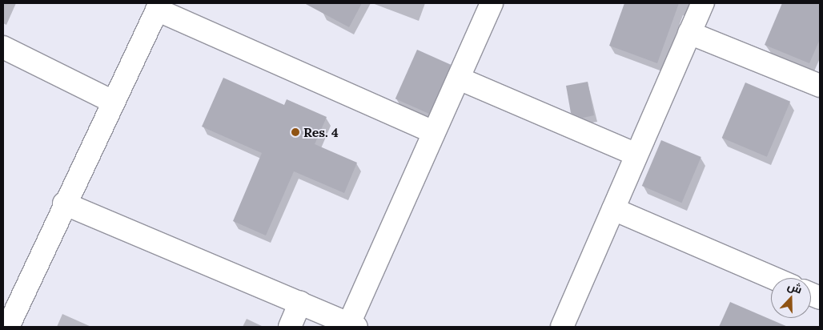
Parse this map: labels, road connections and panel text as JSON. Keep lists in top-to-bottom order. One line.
{"places":["Res. 4"],"north":"top"}
